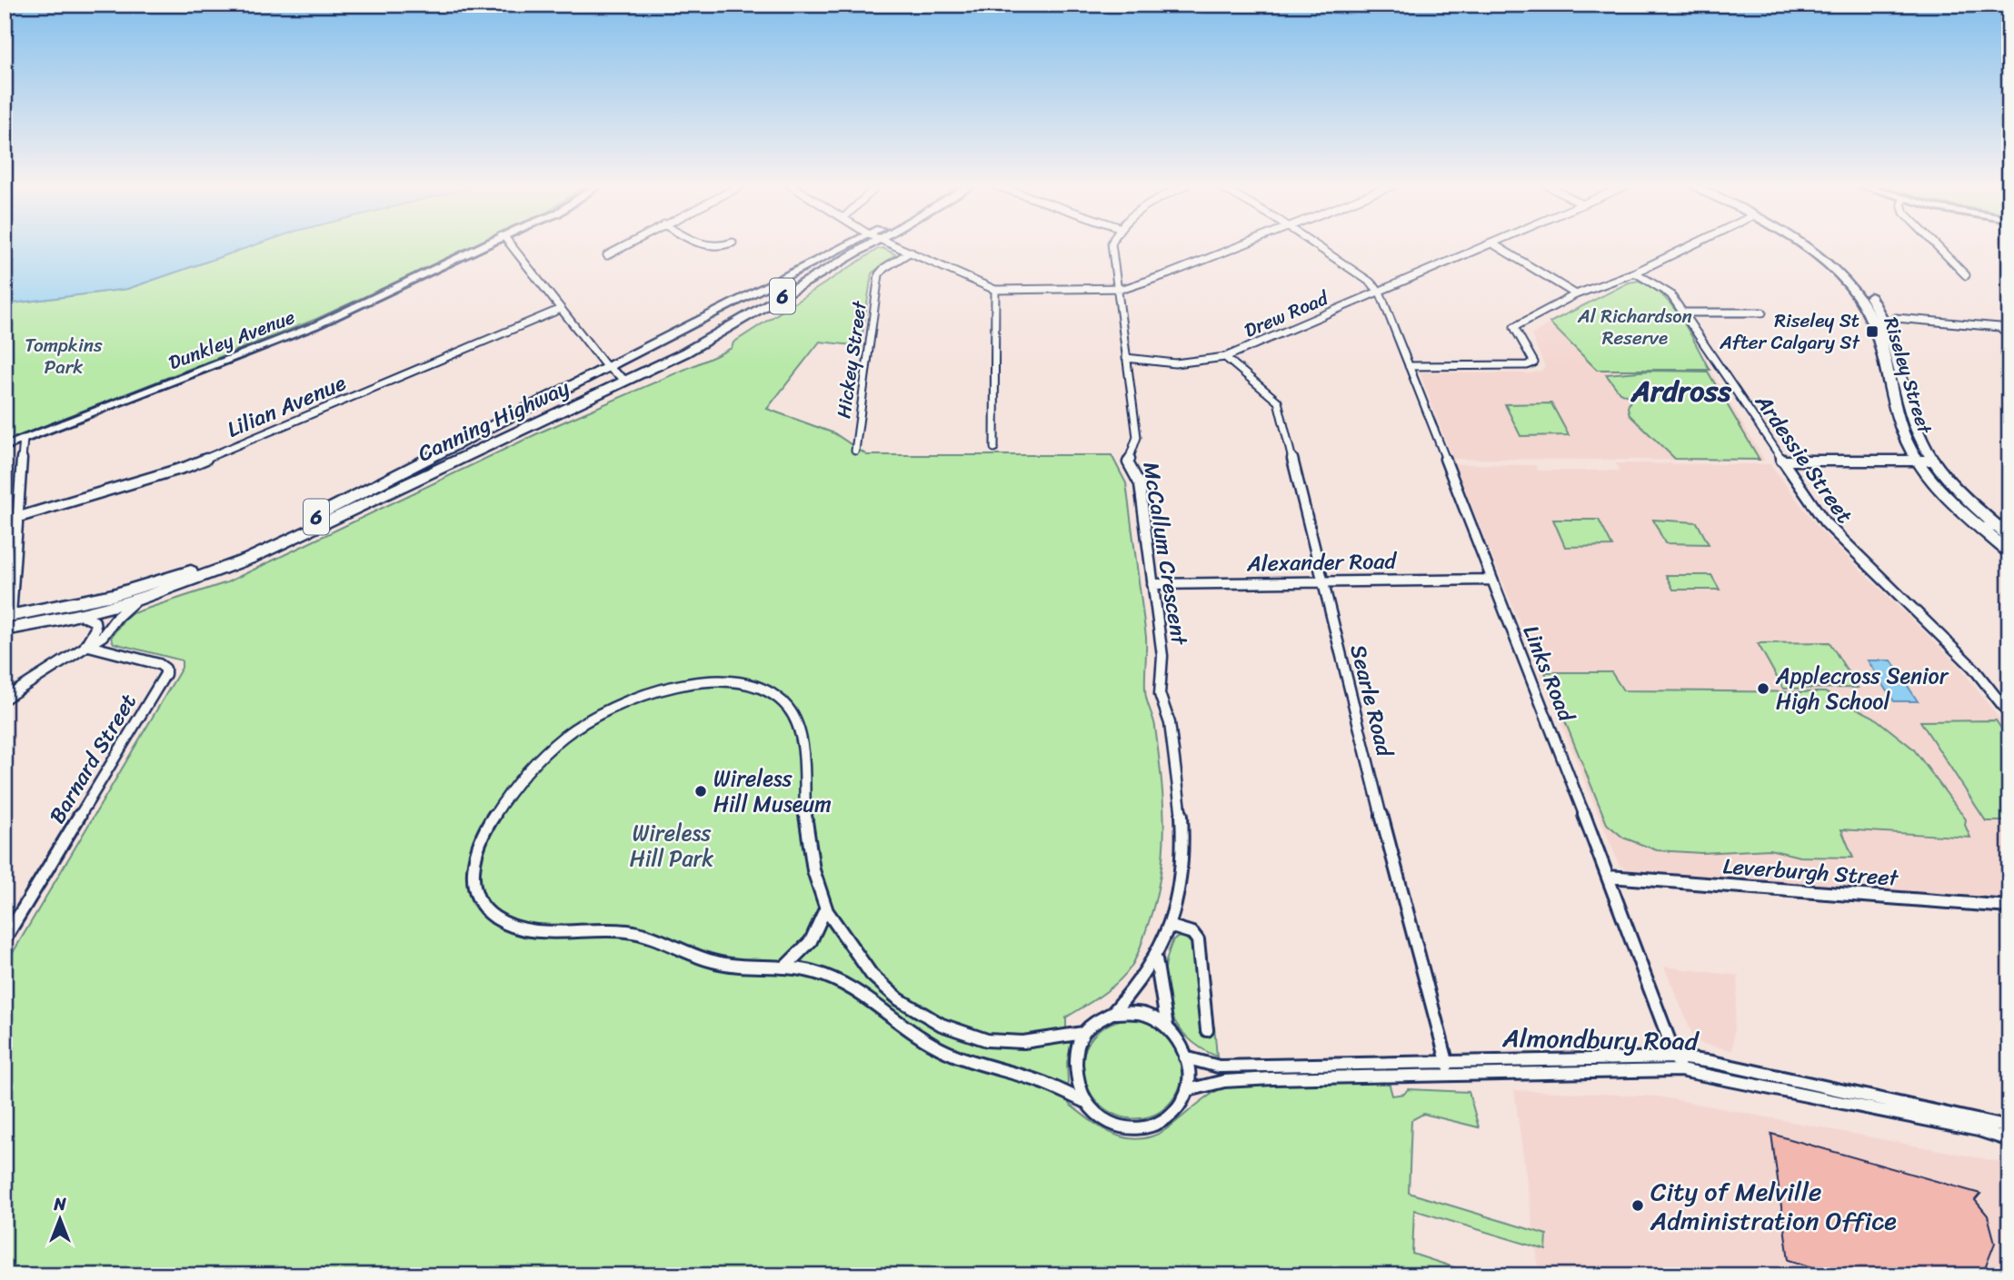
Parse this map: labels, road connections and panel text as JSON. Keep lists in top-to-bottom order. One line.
{"streets":{"highway":["6","Riseley Street","Canning Highway"],"street":["Drew Road","Dunkley Avenue","Hickey Street","Lilian Avenue","Ardessie Street","McCallum Crescent","Alexander Road","Links Road","Searle Road","Barnard Street","Leverburgh Street","Almondbury Road"]},"crossings":[["Drew Road","McCallum Crescent"],["Drew Road","Links Road"],["Drew Road","Searle Road"],["McCallum Crescent","Alexander Road"],["McCallum Crescent","Almondbury Road"],["Alexander Road","Links Road"],["Alexander Road","Searle Road"],["Links Road","Leverburgh Street"],["Links Road","Almondbury Road"],["Searle Road","Almondbury Road"]],"districts":["Ardross"],"parks":["Al Richardson Reserve","Tompkins Park","Wireless Hill Park"],"places":{"transit":["Riseley St After Calgary St"],"other":["Applecross Senior High School","Wireless Hill Museum","City of Melville Administration Office"]},"north":"top"}
